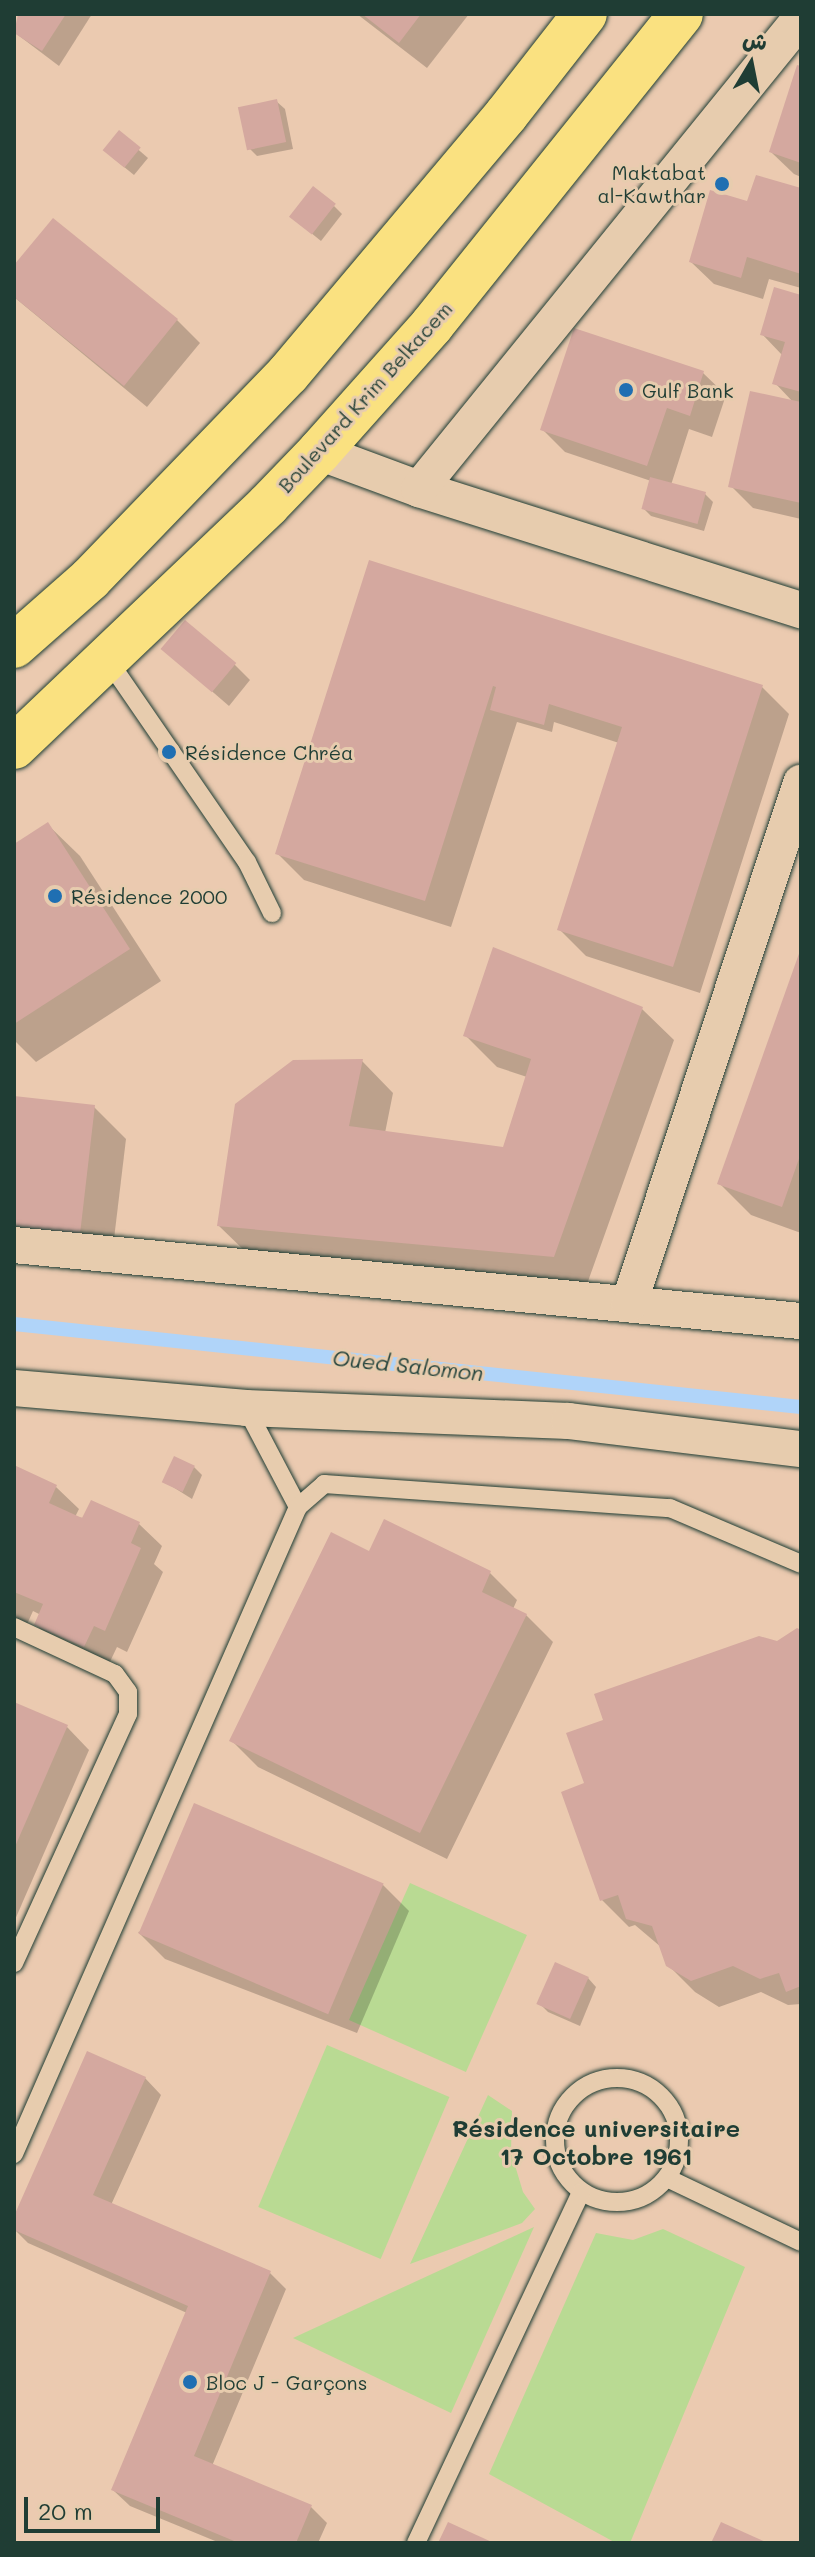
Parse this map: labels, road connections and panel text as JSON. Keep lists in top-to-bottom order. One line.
{"streets":{"main road":["Boulevard Krim Belkacem"]},"districts":["Résidence universitaire 17 Octobre 1961"],"water":["Oued Salomon"],"places":["Maktabat al-Kawthar","Gulf Bank","Résidence Chréa","Résidence 2000","Bloc J - Garçons"],"scale_bar":"20 m","north":"top"}
